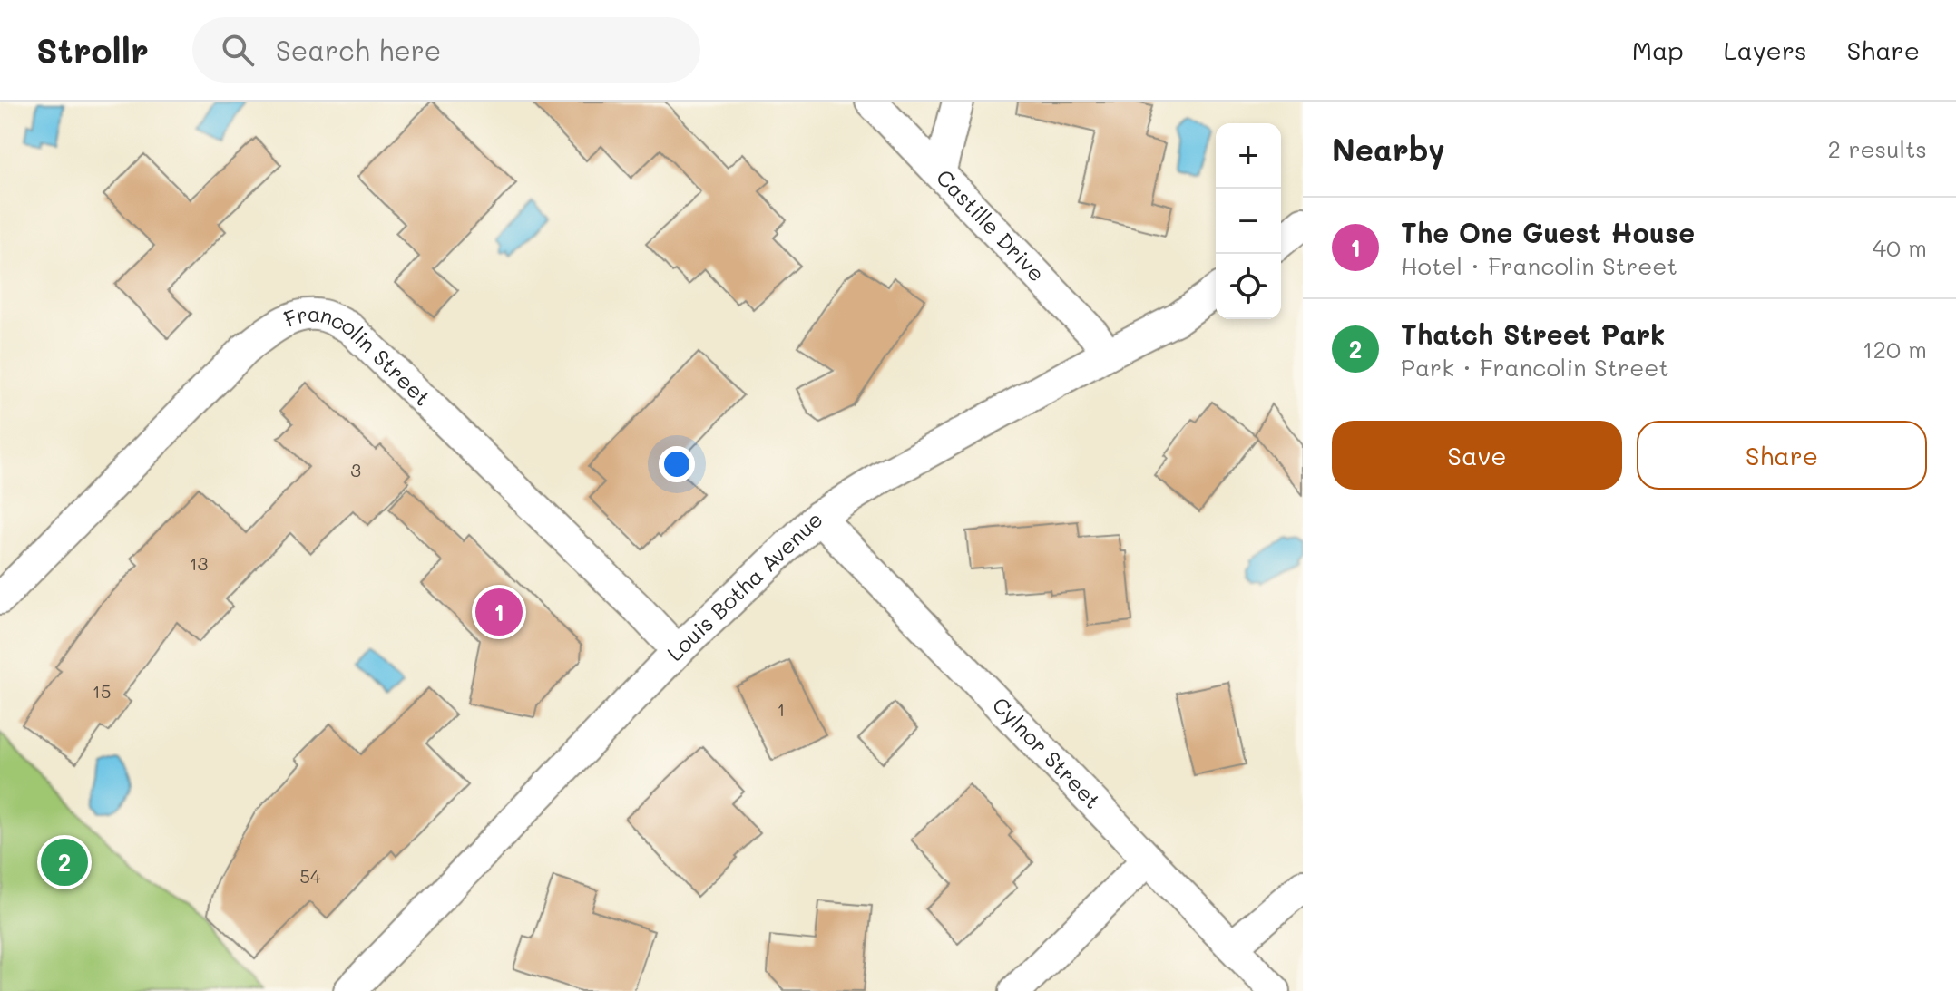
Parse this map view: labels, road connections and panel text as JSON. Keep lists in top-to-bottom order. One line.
{"streets":{"street":["Castille Drive","Francolin Street","Louis Botha Avenue","Cylnor Street"]},"crossings":[["Castille Drive","Louis Botha Avenue"],["Francolin Street","Louis Botha Avenue"],["Louis Botha Avenue","Cylnor Street"]],"house_numbers":["3","13","15","1","54"],"page":{"header":"Strollr","search":"Search here","nav":["Map","Layers","Share"],"heading":["Nearby","2 results"],"map_buttons":["+","−"],"list":[{"mark":"1","name":"The One Guest House","note":"Hotel · Francolin Street","value":"40 m"},{"mark":"2","name":"Thatch Street Park","note":"Park · Francolin Street","value":"120 m"}],"buttons":["Save","Share"],"pins":["1","2"]}}
